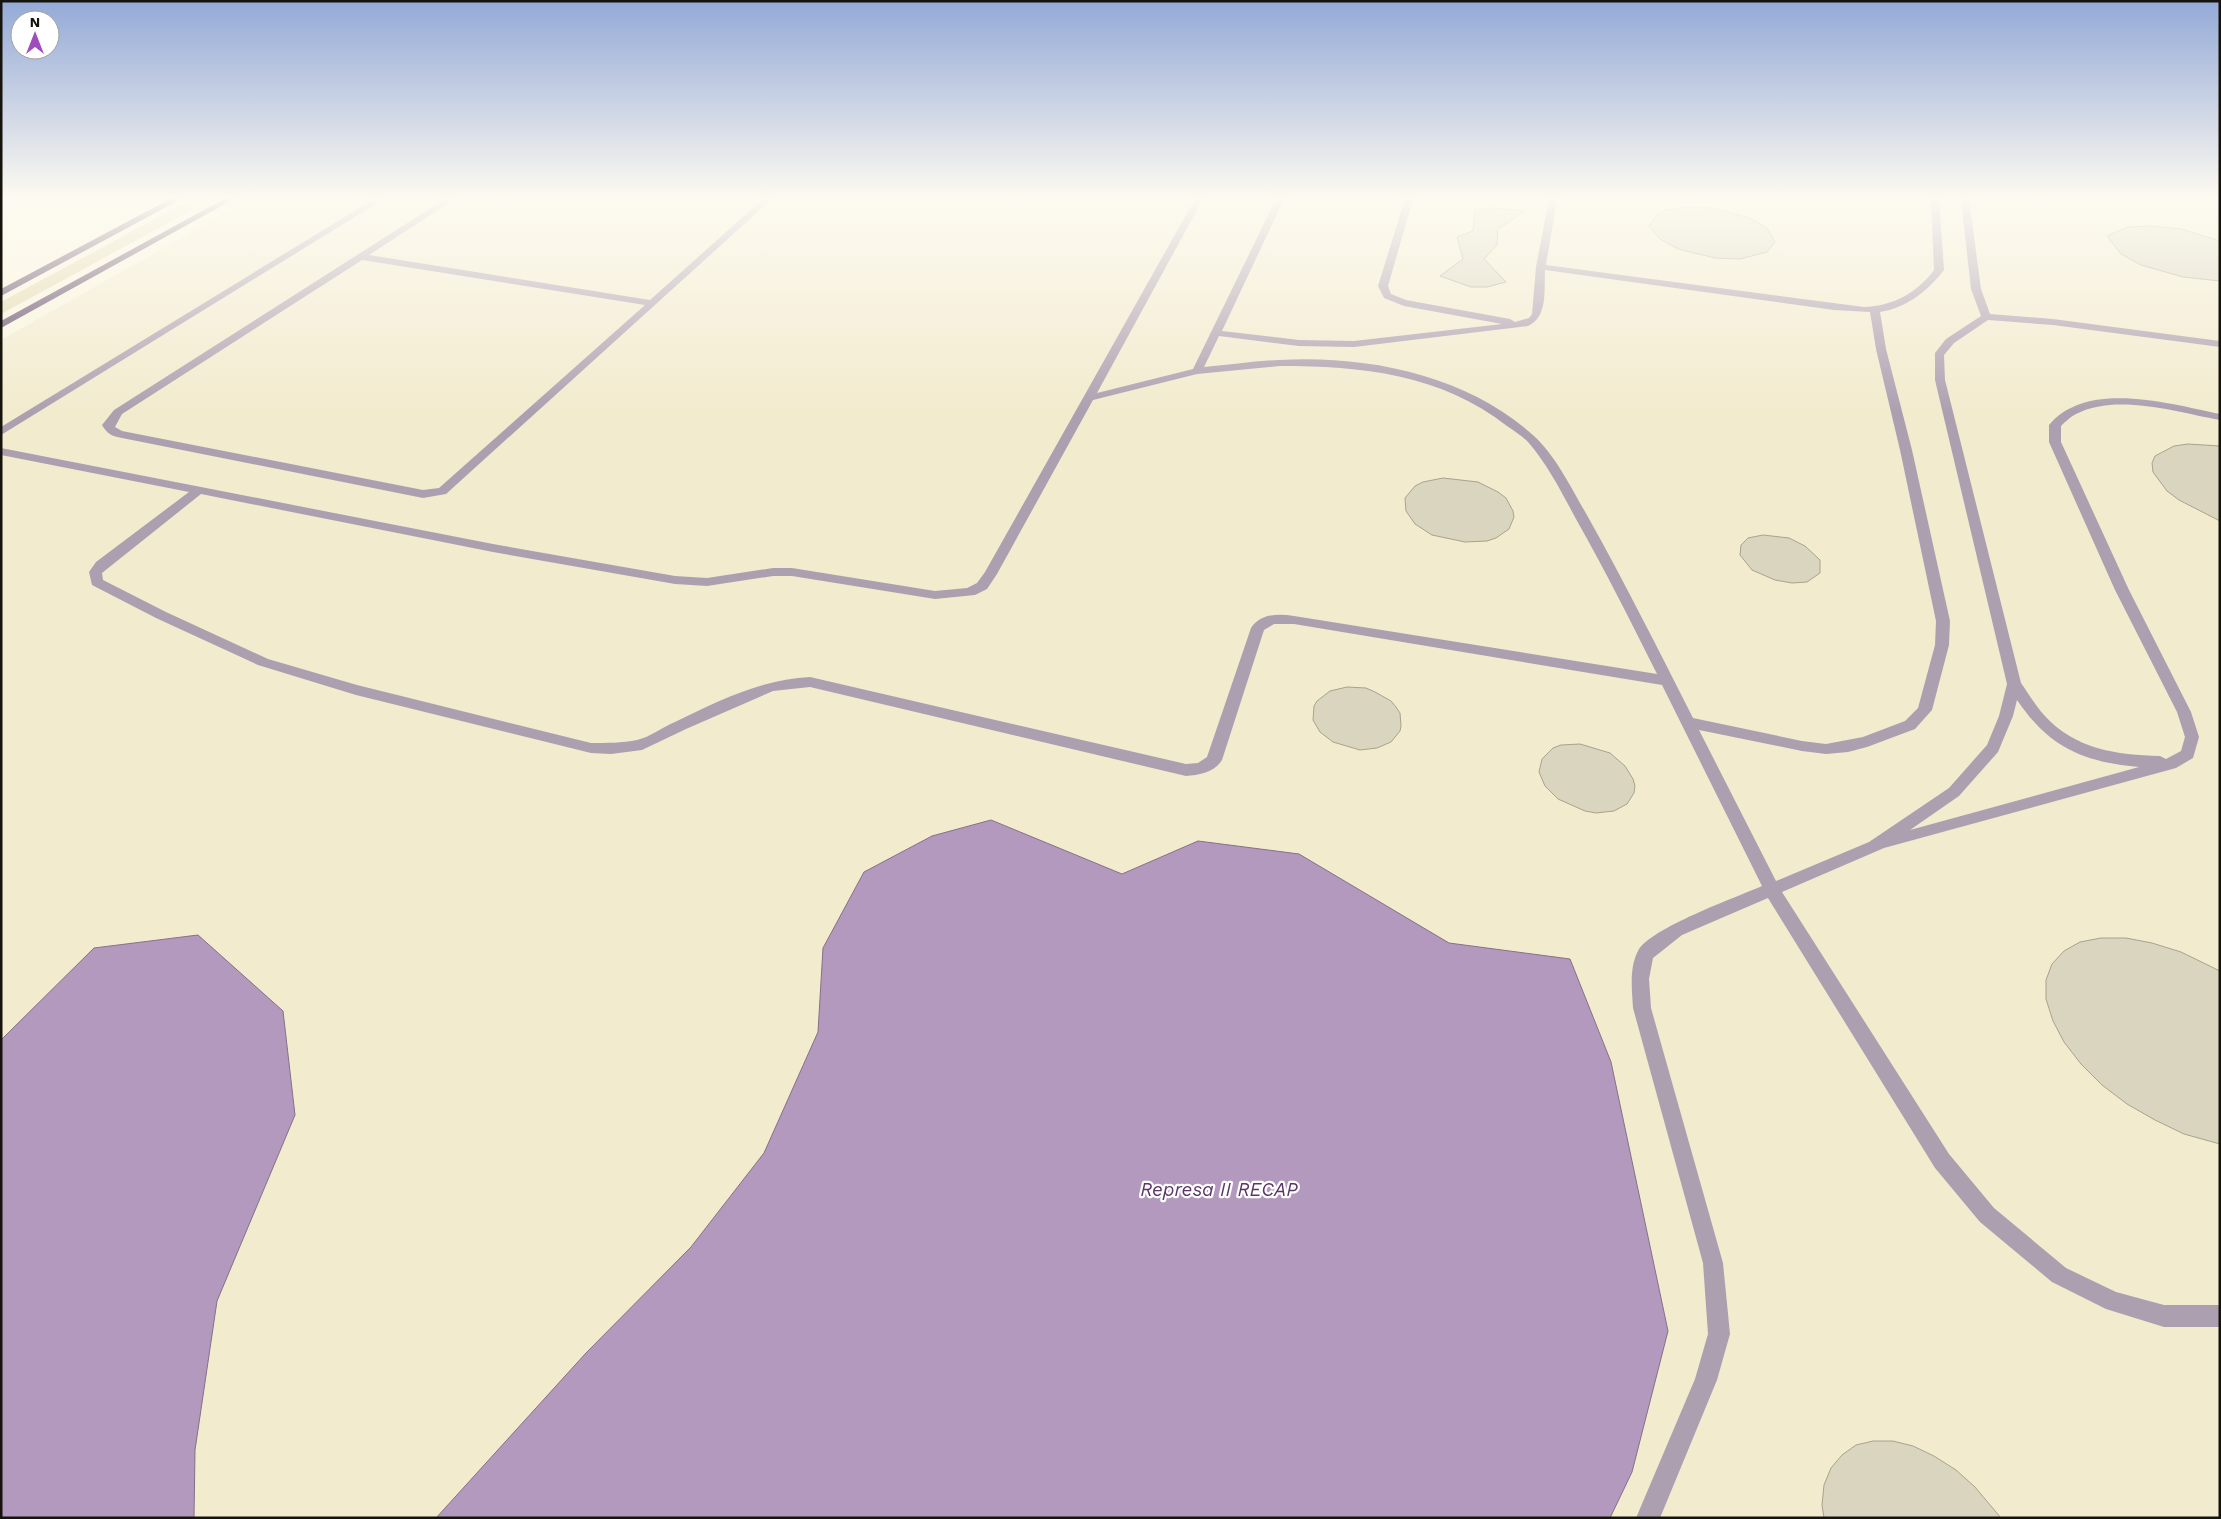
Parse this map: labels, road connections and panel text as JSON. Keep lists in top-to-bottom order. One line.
{"water":["Represa II RECAP"],"north":"top"}
